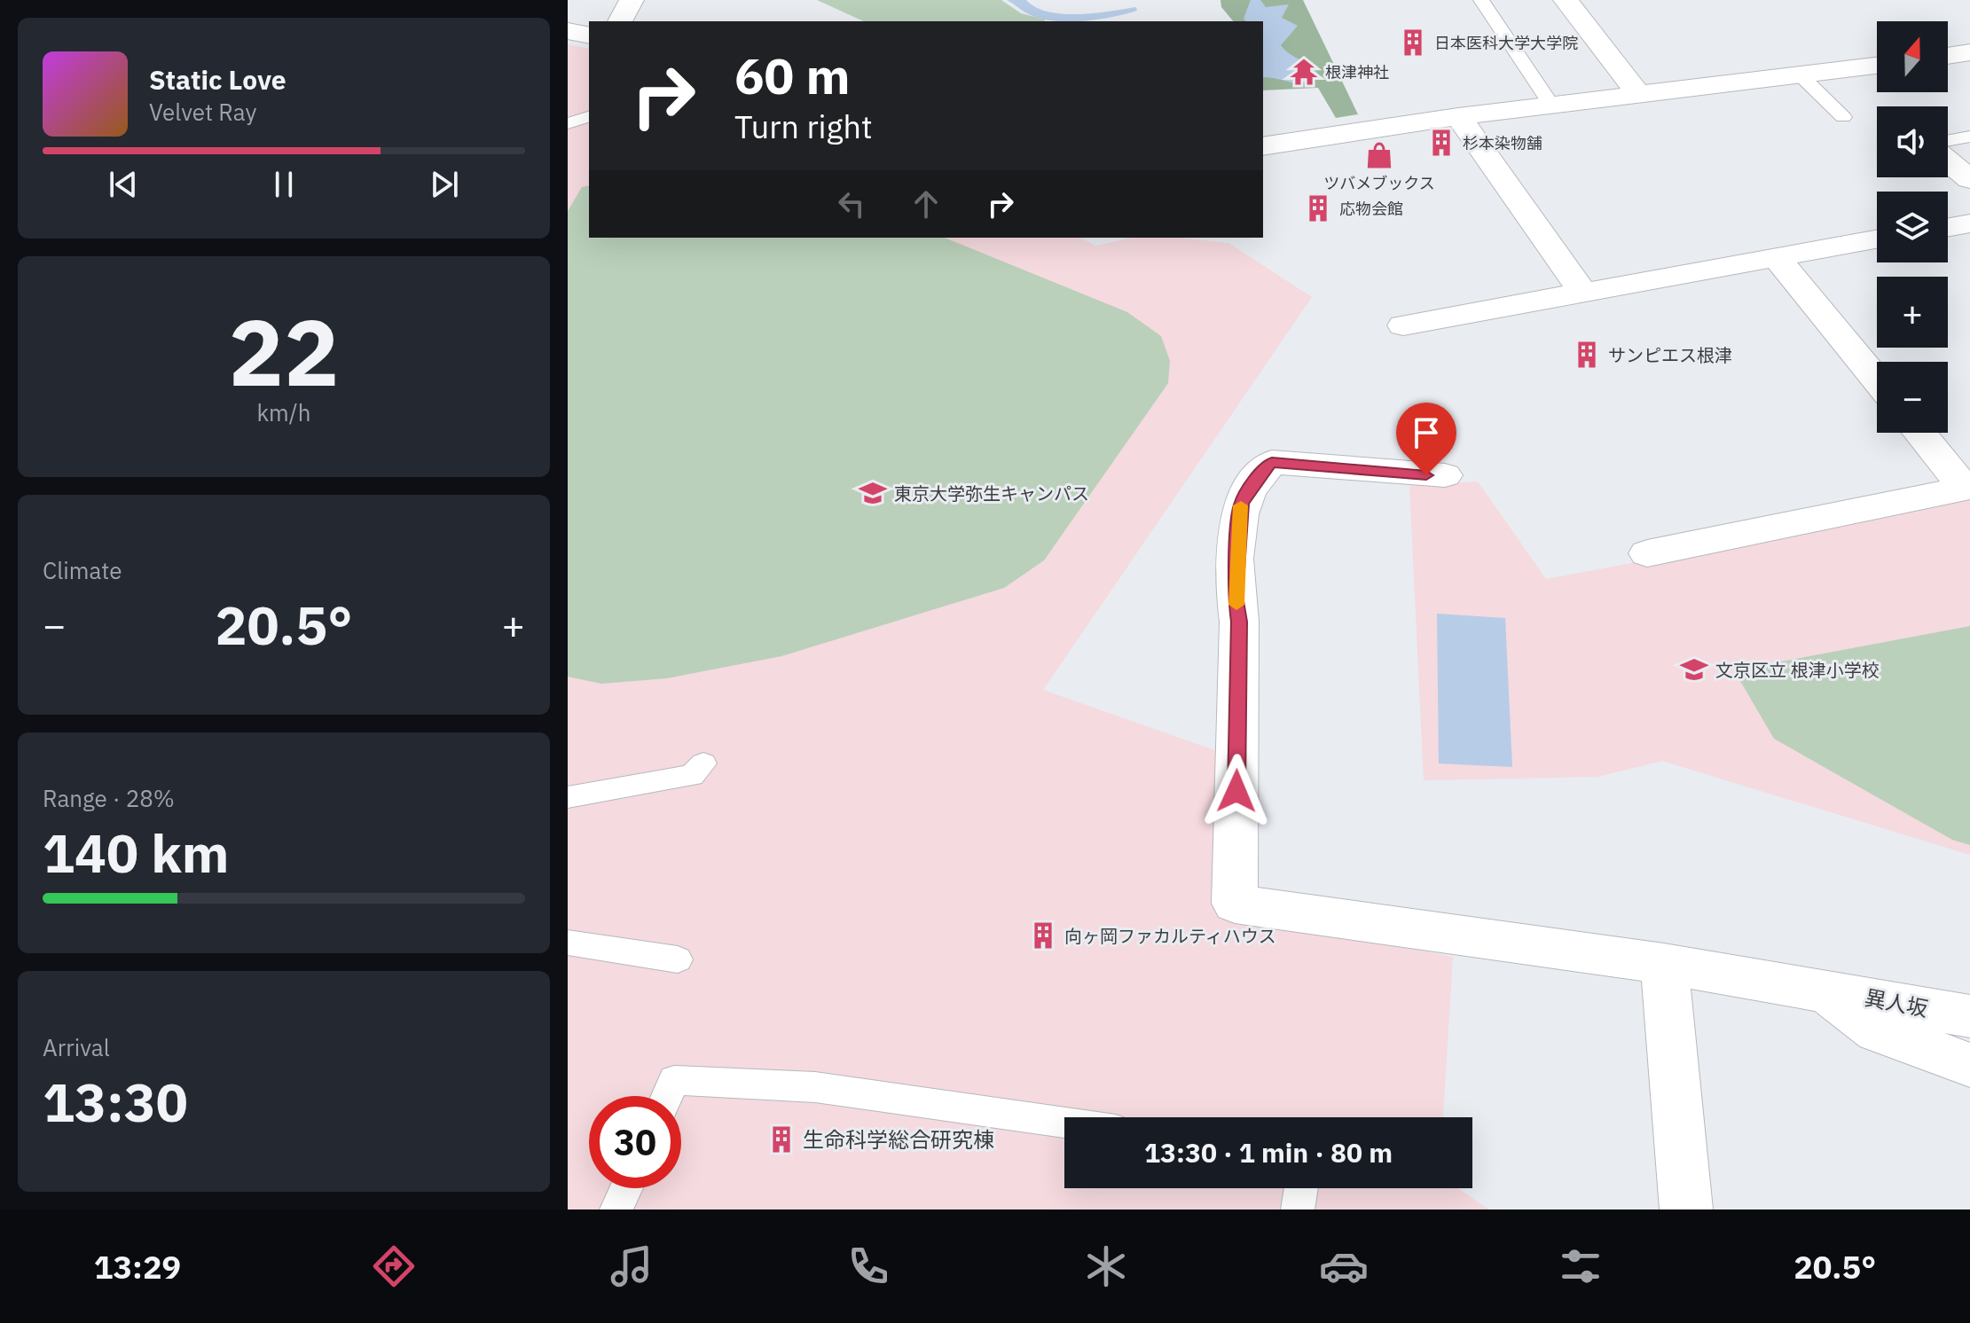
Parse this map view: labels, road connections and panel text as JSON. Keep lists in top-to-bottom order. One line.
{"streets":{"street":["異人坂"]},"places":{"building":["日本医科大学大学院","杉本染物舗","応物会館","サンピエス根津","向ヶ岡ファカルティハウス","生命科学総合研究棟"],"temple":["根津神社"],"shop":["ツバメブックス"],"school or university":["東京大学弥生キャンパス","文京区立 根津小学校"]},"north":"top","page":{"map_buttons":["+","−"],"turn":["60 m","Turn right"],"song":["Static Love","Velvet Ray"],"tile":[["22","km/h"],"Climate",["Range · 28%","140 km"],["Arrival","13:30"]],"heat":["−","20.5°","+"],"limit":"30","trip":"13:30 · 1 min · 80 m","tabs":["13:29","20.5°"]}}
